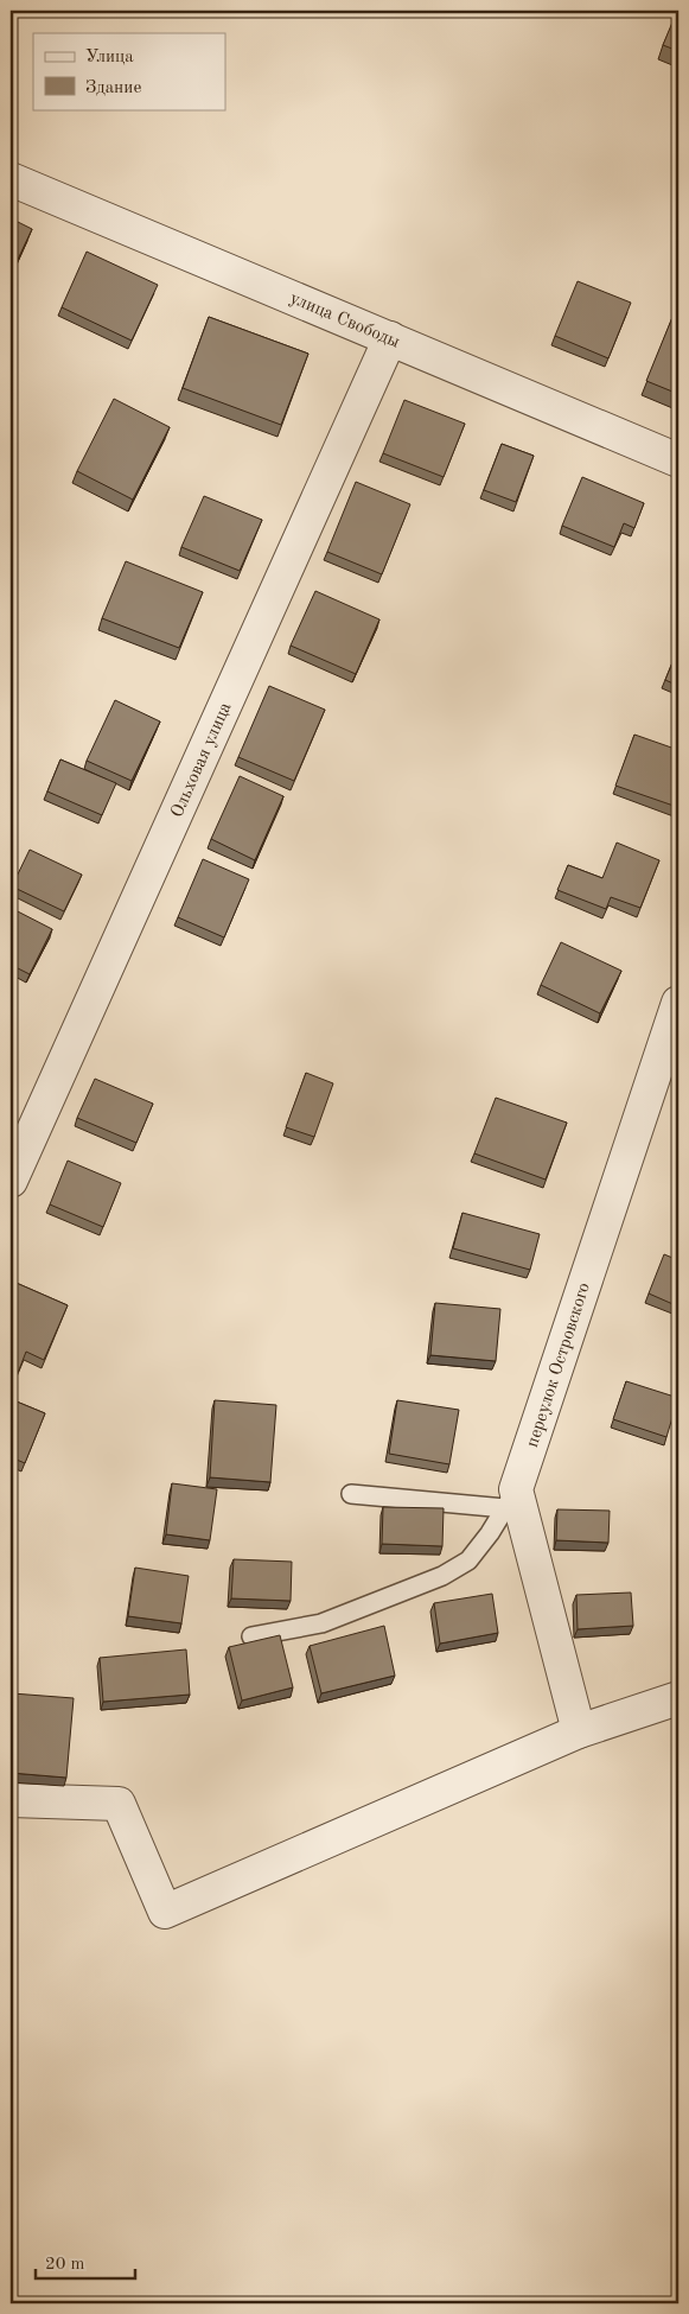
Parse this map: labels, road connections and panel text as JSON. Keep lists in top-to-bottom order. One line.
{"streets":{"street":["улица Свободы","Ольховая улица","переулок Островского"]},"crossings":[["улица Свободы","Ольховая улица"]],"legend":["Улица","Здание"],"scale_bar":"20 m"}
